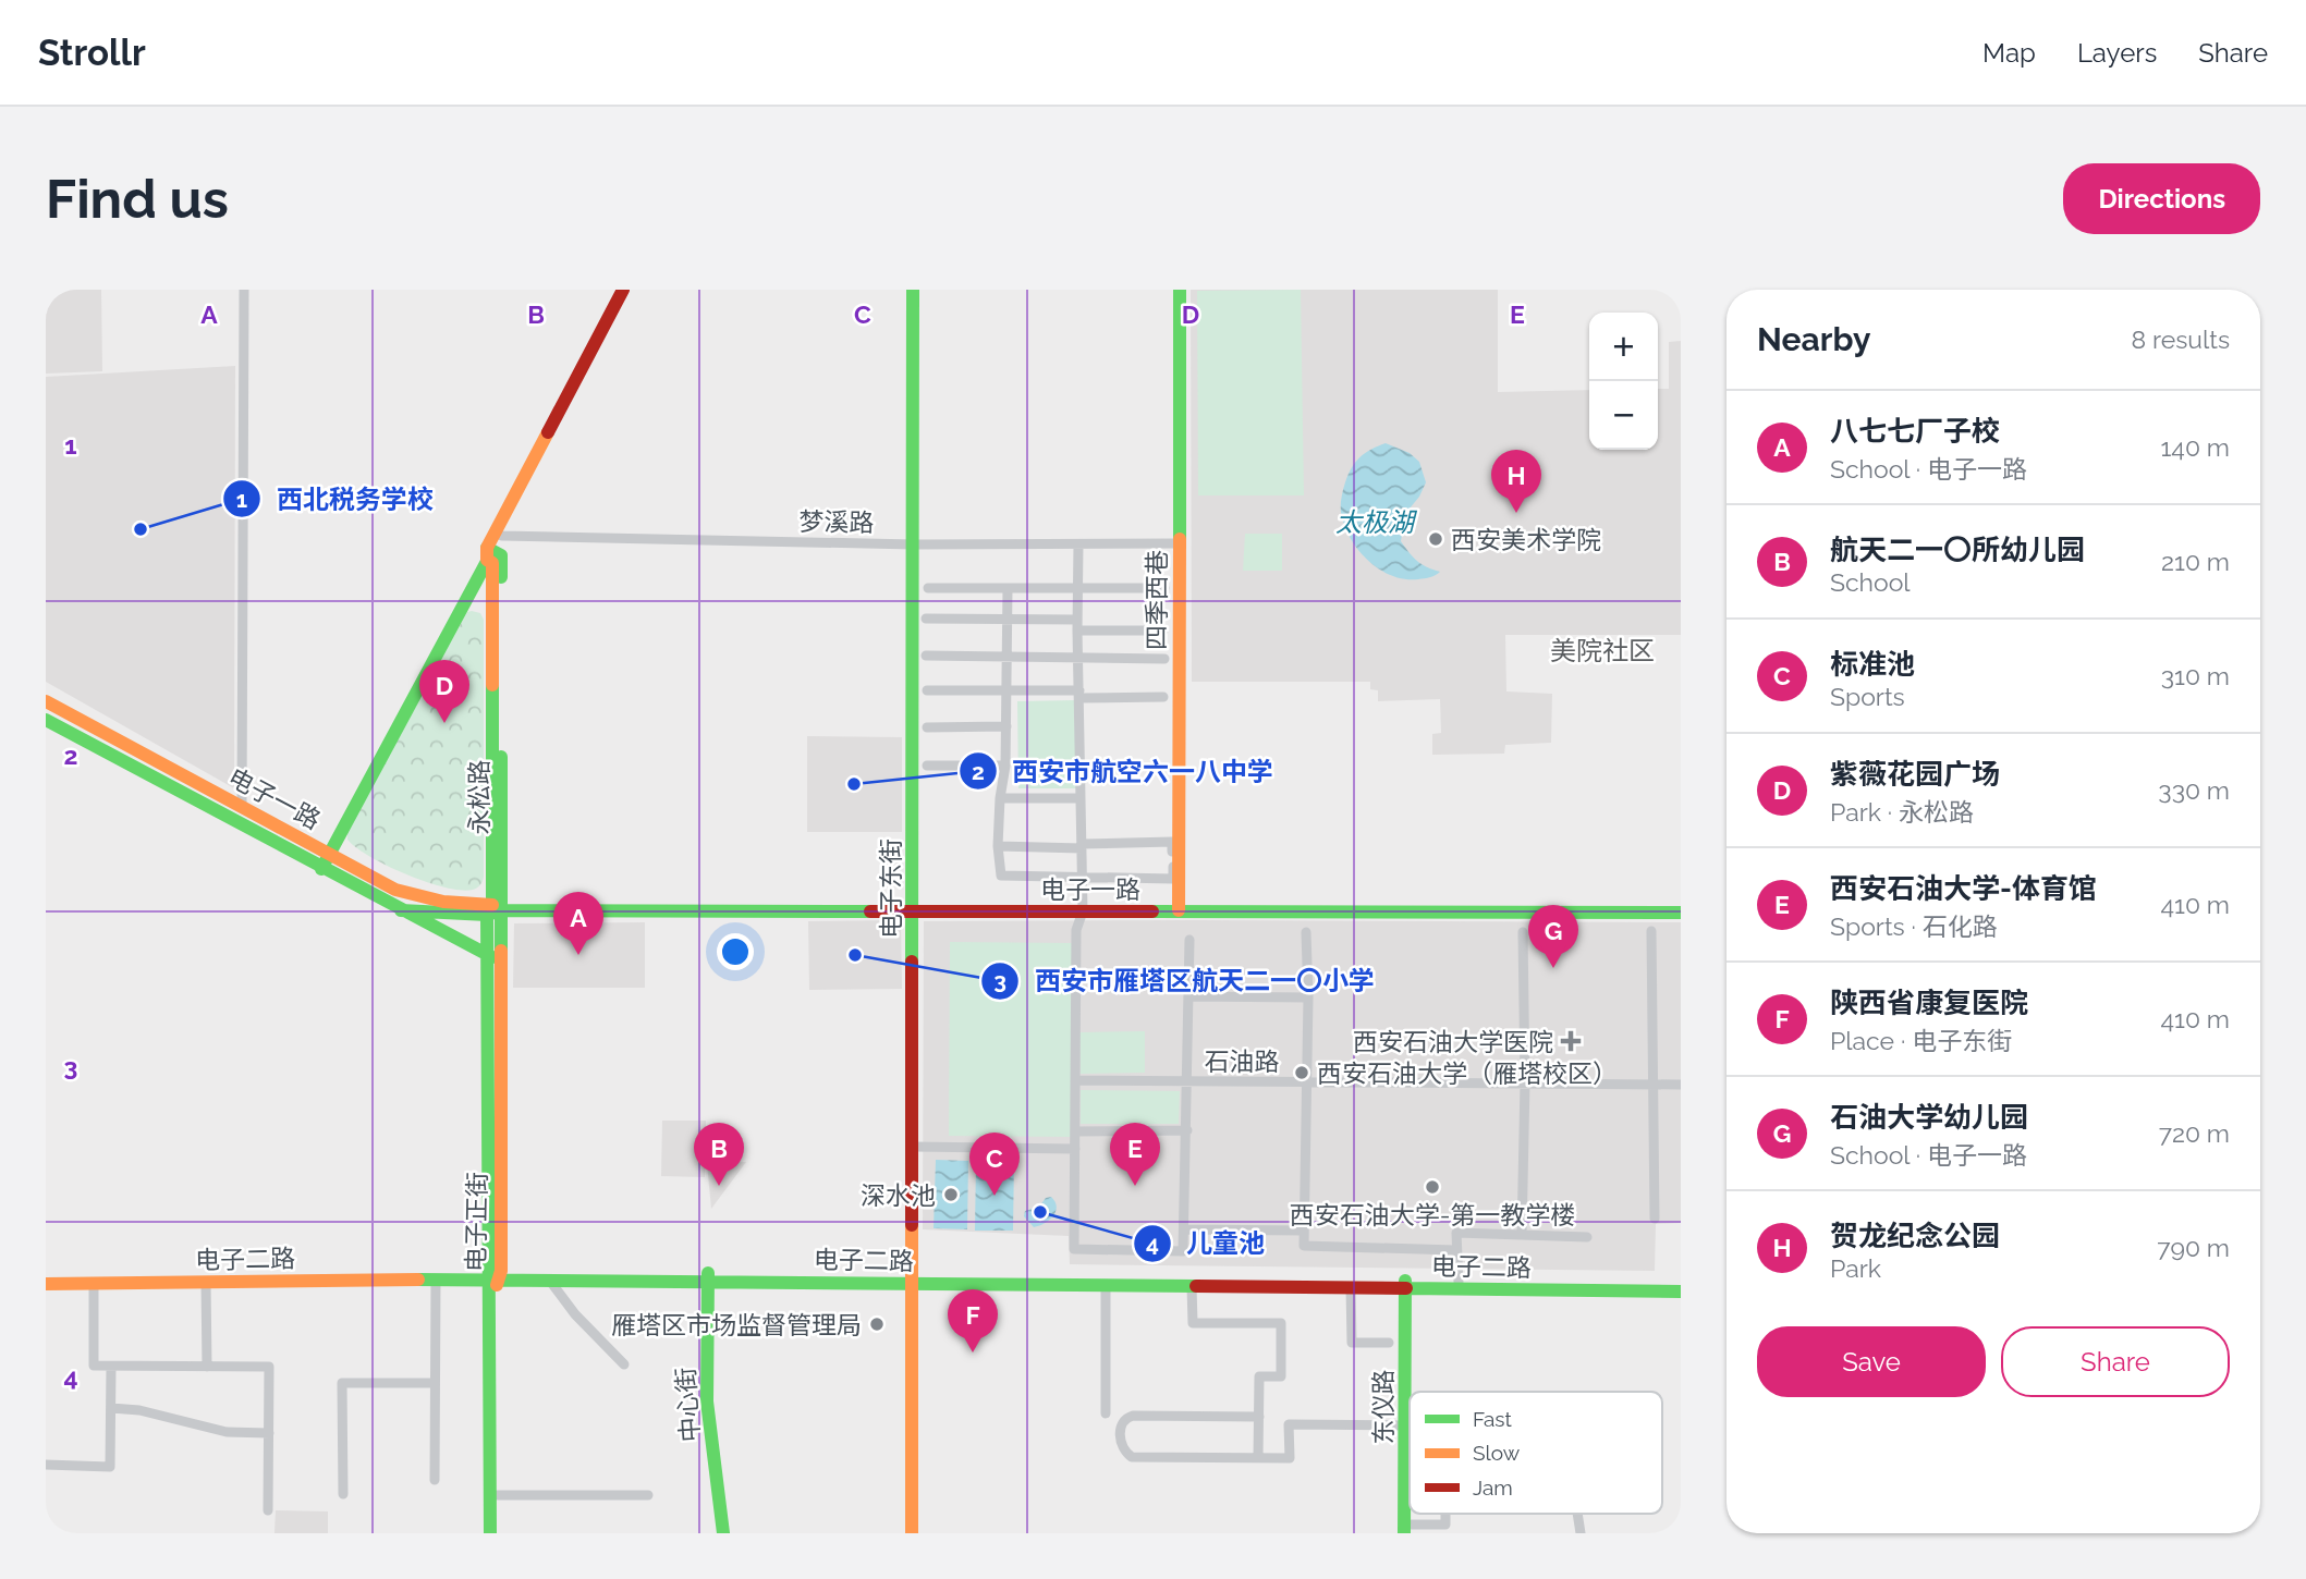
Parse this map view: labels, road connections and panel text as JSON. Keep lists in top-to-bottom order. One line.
{"streets":{"main road":["四季西巷","永松路","电子一路","电子东街","电子正街","电子二路","中心街","东仪路"],"street":["梦溪路","石油路"]},"crossings":[["梦溪路","四季西巷"],["梦溪路","电子东街"],["四季西巷","电子一路"],["永松路","电子一路"],["永松路","电子正街"],["电子一路","电子东街"],["电子一路","电子正街"],["电子东街","电子二路"],["电子正街","电子二路"],["电子二路","中心街"],["电子二路","东仪路"]],"districts":["美院社区"],"water":["太极湖"],"places":{"other":["西北税务学校","西安美术学院","西安市航空六一八中学","西安市雁塔区航天二一〇小学","西安石油大学（雁塔校区）","西安石油大学-第一教学楼","深水池","儿童池","雁塔区市场监督管理局"],"health":["西安石油大学医院"]},"legend":["Fast","Slow","Jam"],"page":{"header":"Strollr","nav":["Map","Layers","Share"],"buttons":["Directions",["Save","Share"]],"title":"Find us","heading":["Nearby","8 results"],"map_buttons":["+","−"],"list":[{"mark":"A","name":"八七七厂子校","note":"School · 电子一路","value":"140 m"},{"mark":"B","name":"航天二一〇所幼儿园","note":"School","value":"210 m"},{"mark":"C","name":"标准池","note":"Sports","value":"310 m"},{"mark":"D","name":"紫薇花园广场","note":"Park · 永松路","value":"330 m"},{"mark":"E","name":"西安石油大学-体育馆","note":"Sports · 石化路","value":"410 m"},{"mark":"F","name":"陕西省康复医院","note":"Place · 电子东街","value":"410 m"},{"mark":"G","name":"石油大学幼儿园","note":"School · 电子一路","value":"720 m"},{"mark":"H","name":"贺龙纪念公园","note":"Park","value":"790 m"}],"pins":["H","D","A","G","B","E","C","F"]},"grid":{"columns":["A","B","C","D","E"],"rows":["1","2","3","4"]}}
